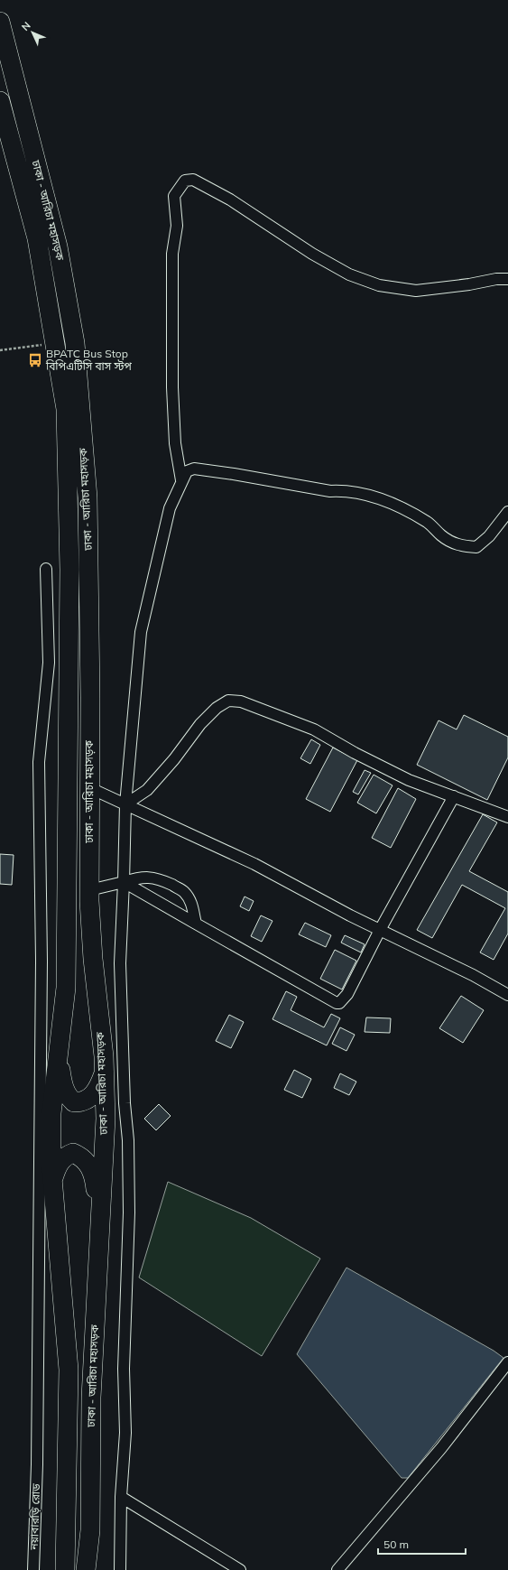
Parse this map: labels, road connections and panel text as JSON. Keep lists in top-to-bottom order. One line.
{"streets":{"highway":["ঢাকা - আরিচা মহাসড়ক"],"street":["নয়াবারড়ি রোড"]},"places":{"bus stop":["BPATC Bus Stop বিপিএটিসি বাস স্টপ"]},"scale_bar":"50 m","north":"top left"}
